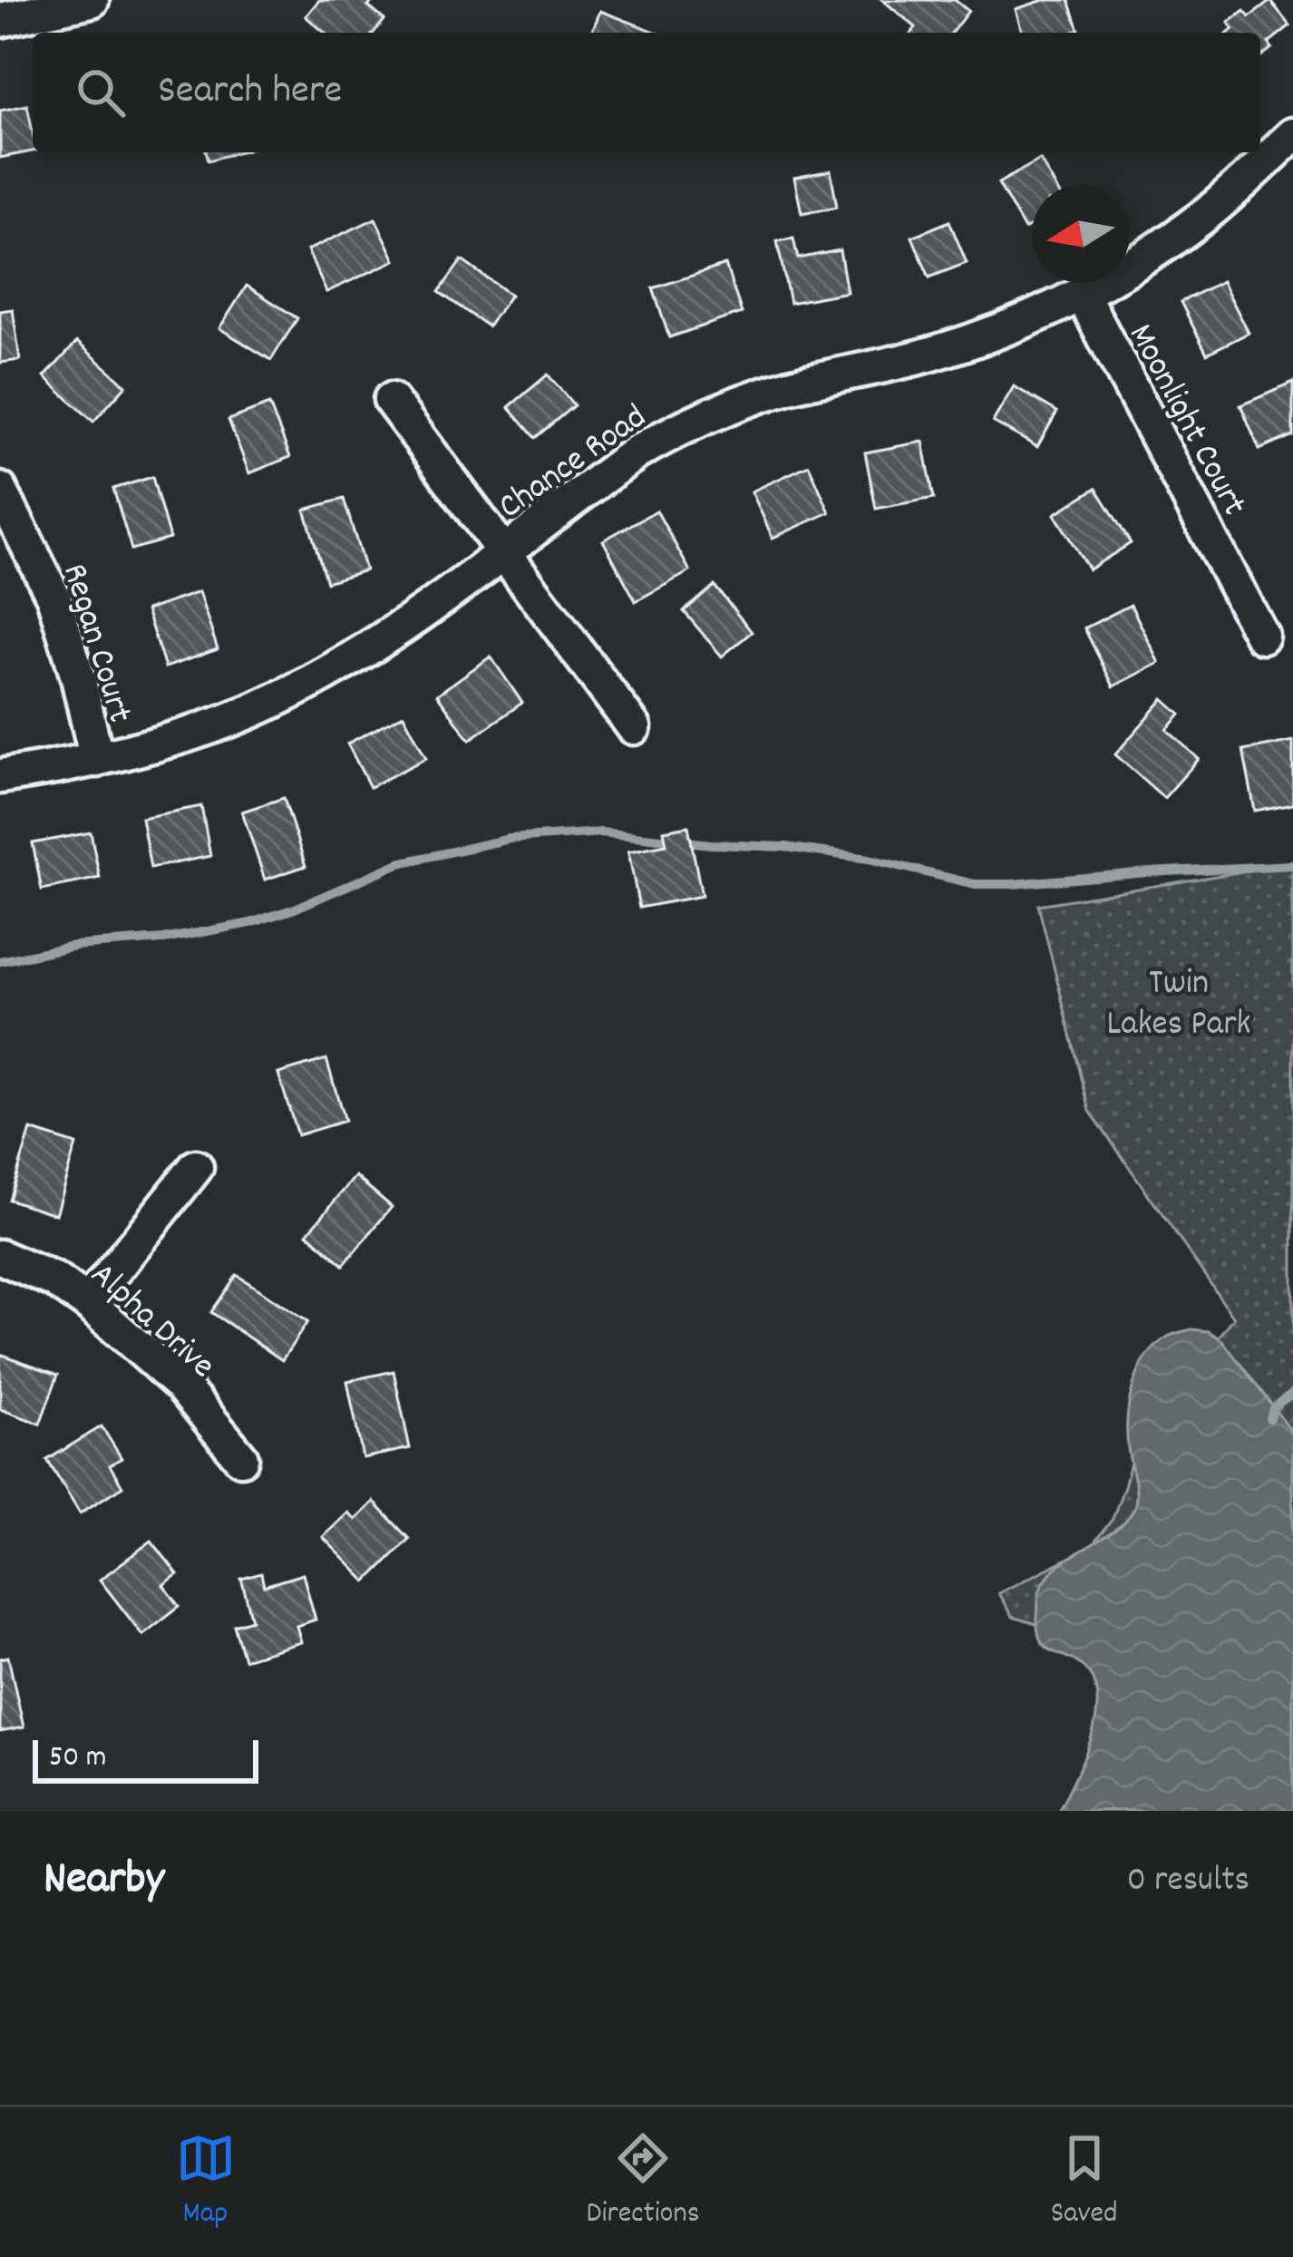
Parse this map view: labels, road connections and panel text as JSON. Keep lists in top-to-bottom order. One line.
{"streets":{"street":["Moonlight Court","Chance Road","Regan Court","Alpha Drive"]},"crossings":[["Moonlight Court","Chance Road"],["Chance Road","Regan Court"]],"parks":["Twin Lakes Park"],"scale_bar":"50 m","north":"left","page":{"search":"Search here","scale":"50 m","heading":["Nearby","0 results"],"nav":["Map","Directions","Saved"]}}
